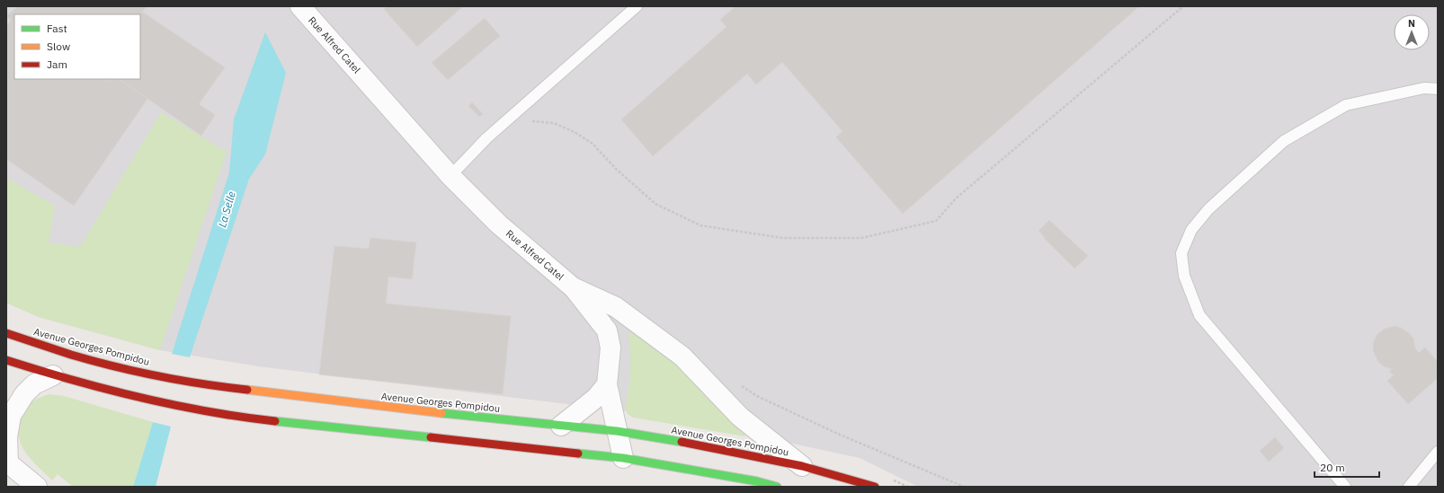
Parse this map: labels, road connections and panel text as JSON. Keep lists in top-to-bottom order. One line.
{"streets":{"main road":["Avenue Georges Pompidou"],"street":["Rue Alfred Catel"]},"crossings":[["Rue Alfred Catel","Avenue Georges Pompidou"]],"water":["La Selle"],"legend":["Fast","Slow","Jam"],"scale_bar":"20 m","north":"top"}
